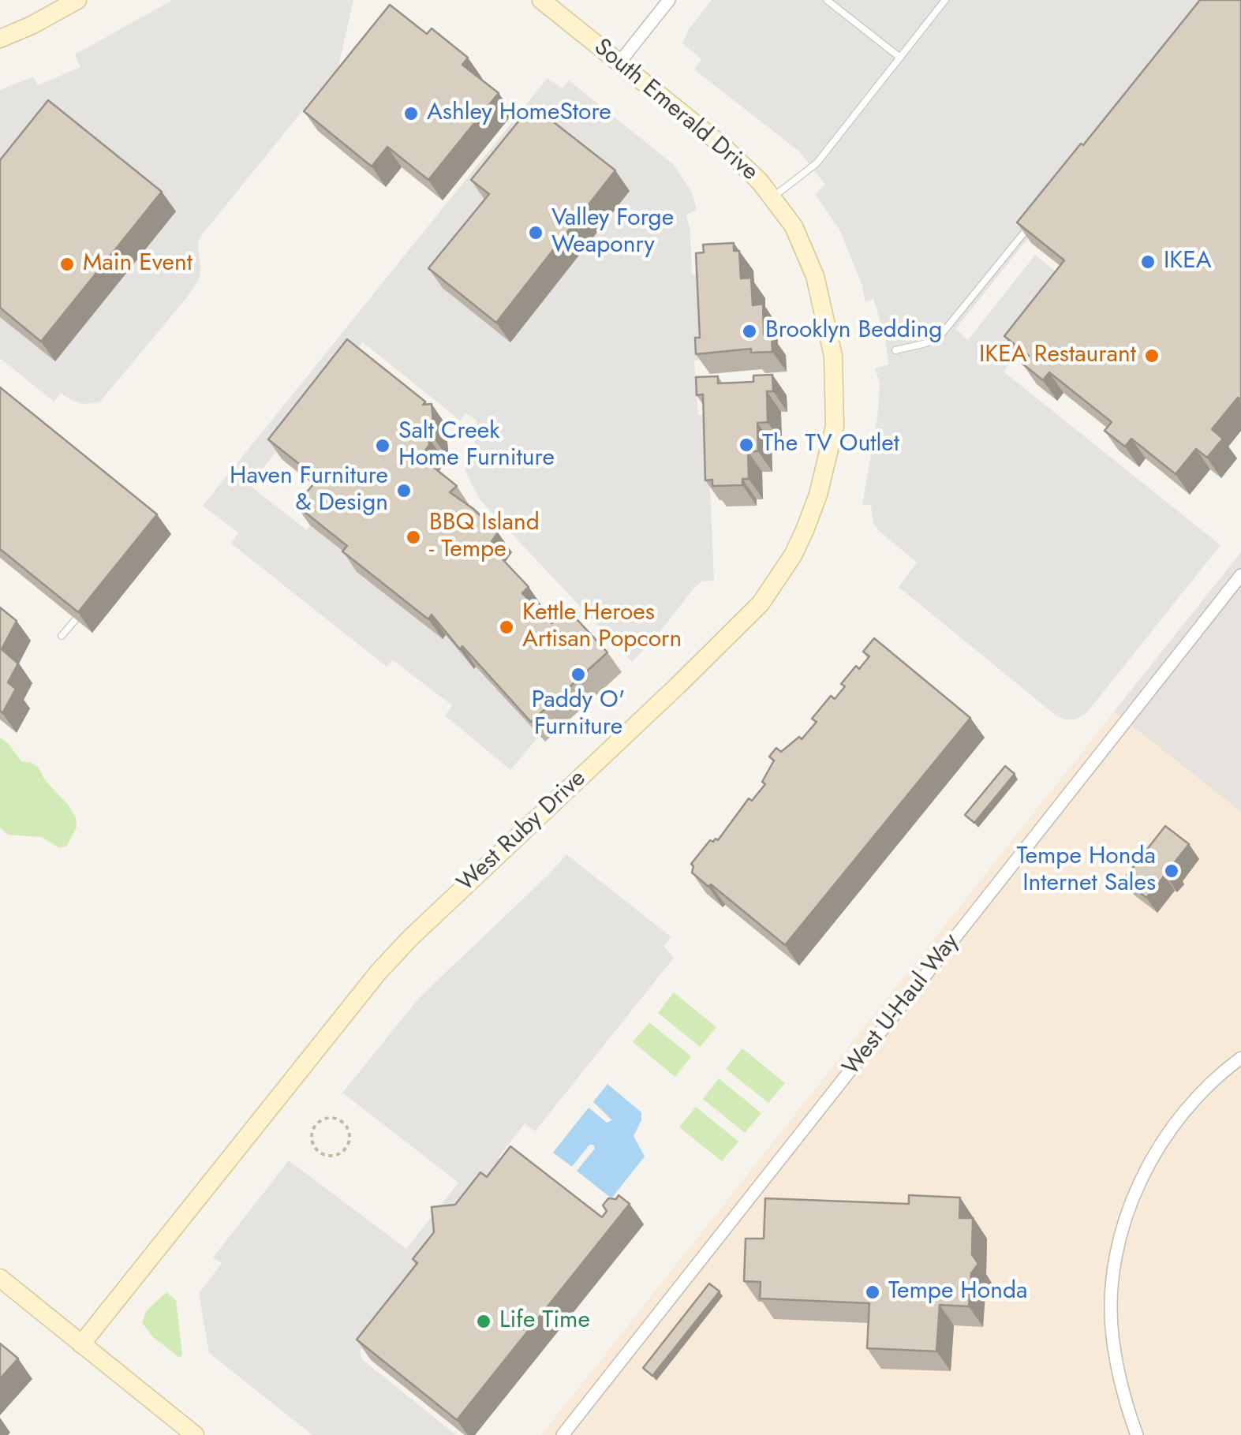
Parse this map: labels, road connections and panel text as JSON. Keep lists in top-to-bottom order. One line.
{"streets":{"street":["South Emerald Drive","West Ruby Drive","West U-Haul Way"]},"crossings":[["South Emerald Drive","West Ruby Drive"]],"places":["Ashley HomeStore","Valley Forge Weaponry","IKEA","Main Event","Brooklyn Bedding","IKEA Restaurant","The TV Outlet","Salt Creek Home Furniture","Haven Furniture & Design","BBQ Island - Tempe","Kettle Heroes Artisan Popcorn","Paddy O' Furniture","Tempe Honda Internet Sales","Tempe Honda","Life Time"]}
